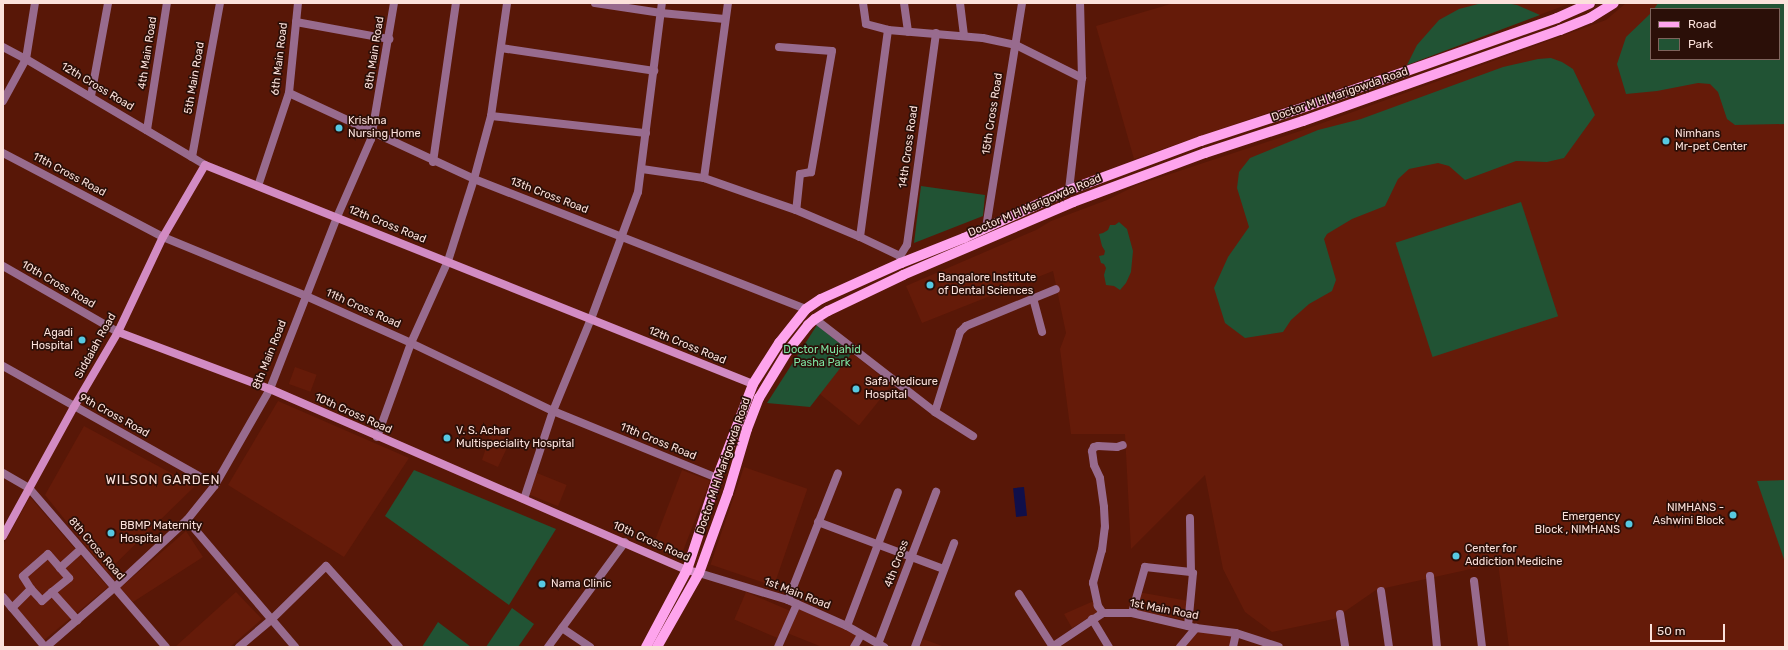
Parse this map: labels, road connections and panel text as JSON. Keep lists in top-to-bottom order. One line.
{"streets":{"main road":["12th Cross Road","Doctor M H Marigowda Road","10th Cross Road","Siddaiah Road"],"street":["4th Main Road","8th Main Road","6th Main Road","5th Main Road","15th Cross Road","14th Cross Road","11th Cross Road","13th Cross Road","9th Cross Road","8th Cross Road","4th Cross","1st Main Road"]},"crossings":[["4th Main Road","12th Cross Road"],["8th Main Road","12th Cross Road"],["8th Main Road","11th Cross Road"],["8th Main Road","13th Cross Road"],["8th Main Road","10th Cross Road"],["8th Main Road","9th Cross Road"],["8th Main Road","8th Cross Road"],["6th Main Road","12th Cross Road"],["6th Main Road","13th Cross Road"],["5th Main Road","12th Cross Road"],["12th Cross Road","Doctor M H Marigowda Road"],["12th Cross Road","Siddaiah Road"],["Doctor M H Marigowda Road","15th Cross Road"],["Doctor M H Marigowda Road","14th Cross Road"],["Doctor M H Marigowda Road","11th Cross Road"],["Doctor M H Marigowda Road","13th Cross Road"],["Doctor M H Marigowda Road","10th Cross Road"],["Doctor M H Marigowda Road","1st Main Road"],["11th Cross Road","Siddaiah Road"],["10th Cross Road","Siddaiah Road"],["10th Cross Road","1st Main Road"],["Siddaiah Road","9th Cross Road"],["Siddaiah Road","8th Cross Road"],["4th Cross","1st Main Road"]],"districts":["WILSON GARDEN"],"parks":["Doctor Mujahid Pasha Park"],"places":["Krishna Nursing Home","Nimhans Mr-pet Center","Bangalore Institute of Dental Sciences","Agadi Hospital","Safa Medicure Hospital","V. S. Achar Multispeciality Hospital","NIMHANS - Ashwini Block","Emergency Block , NIMHANS","BBMP Maternity Hospital","Center for Addiction Medicine","Nama Clinic"],"legend":["Road","Park"],"scale_bar":"50 m"}
